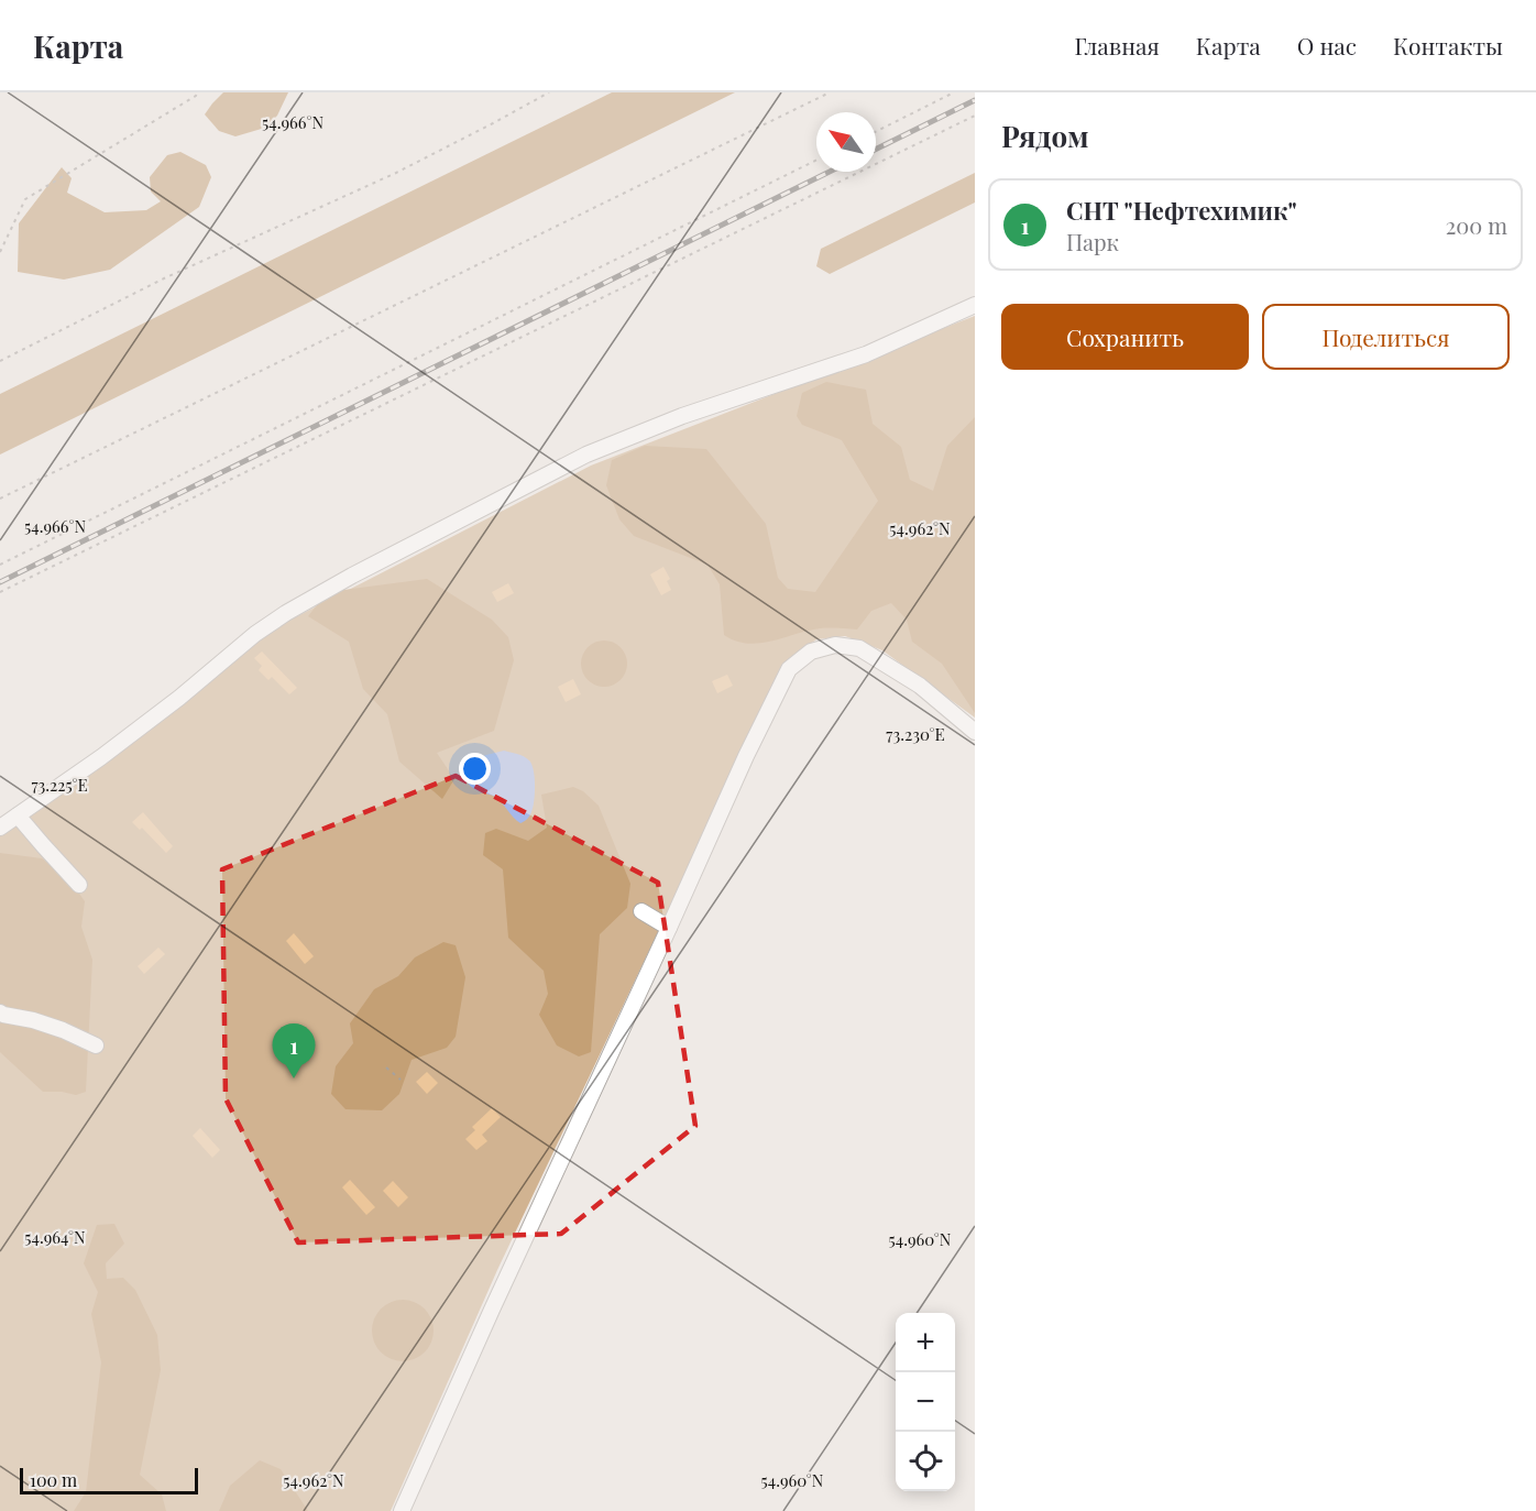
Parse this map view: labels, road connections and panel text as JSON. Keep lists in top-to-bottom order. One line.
{"scale_bar":"100 m","north":"top left","page":{"header":"Карта","nav":["Главная","Карта","О нас","Контакты"],"heading":"Рядом","list":[{"mark":"1","name":"СНТ \"Нефтехимик\"","note":"Парк","value":"200 m"}],"buttons":["Сохранить","Поделиться"],"pins":"1","map_buttons":["+","−"],"scale":"100 m"},"coordinates":["54.966°N","54.962°N","73.230°E","73.225°E","54.964°N","54.960°N"]}
